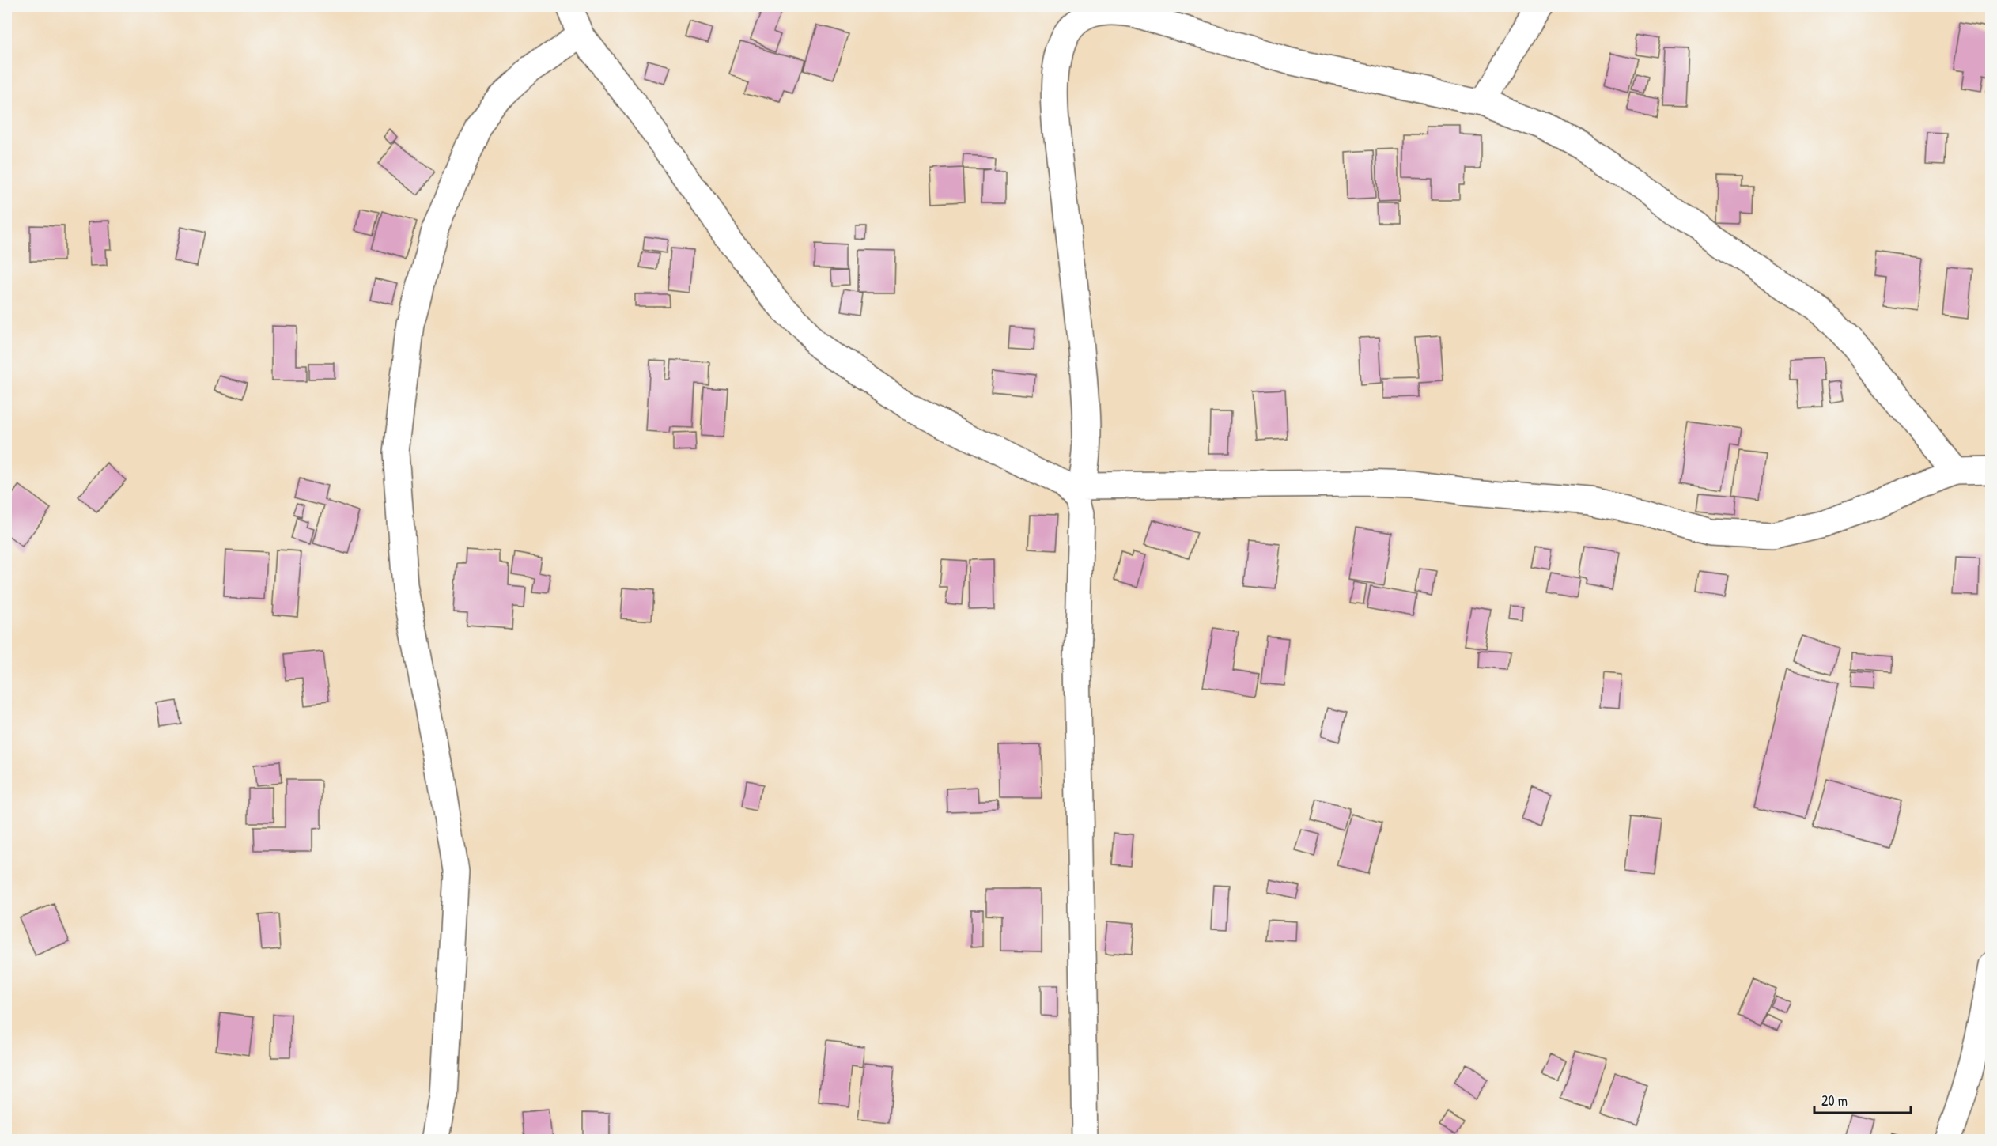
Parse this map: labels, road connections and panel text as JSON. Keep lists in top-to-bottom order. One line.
{"scale_bar":"20 m"}
